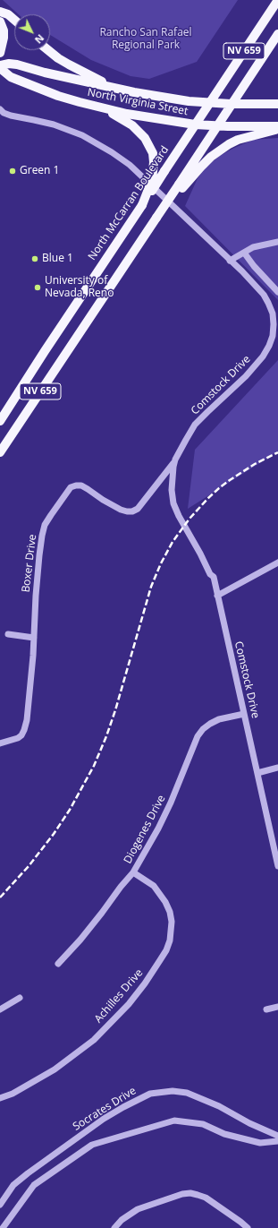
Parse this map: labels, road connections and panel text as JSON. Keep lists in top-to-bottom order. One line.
{"streets":{"main road":["NV 659","North Virginia Street","North McCarran Boulevard"],"street":["Comstock Drive","Boxer Drive","Diogenes Drive","Achilles Drive","Socrates Drive"]},"crossings":[["NV 659","North Virginia Street"],["North Virginia Street","North McCarran Boulevard"],["Comstock Drive","Boxer Drive"],["Comstock Drive","Diogenes Drive"],["Diogenes Drive","Achilles Drive"]],"parks":["Rancho San Rafael Regional Park"],"places":["Green 1","Blue 1","University of Nevada, Reno"],"north":"bottom right"}
